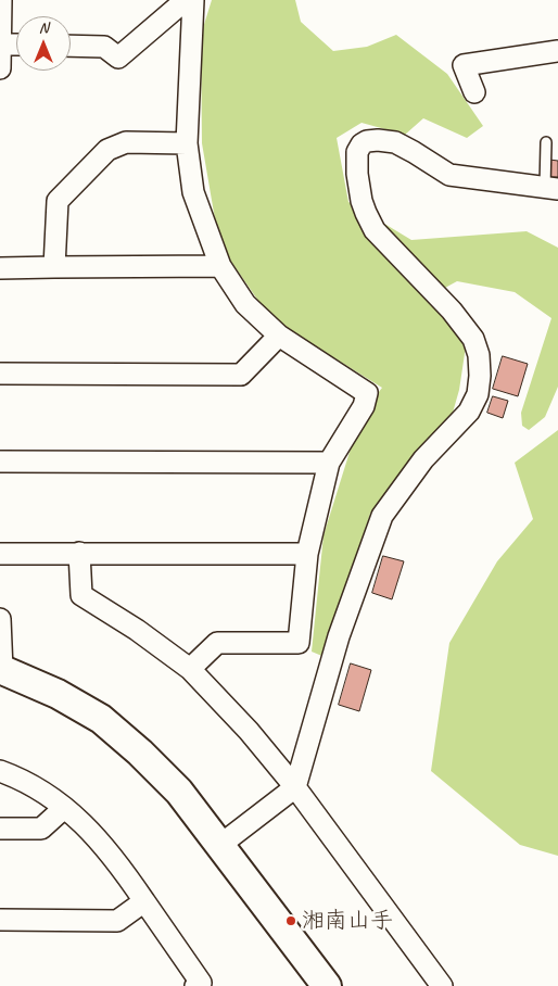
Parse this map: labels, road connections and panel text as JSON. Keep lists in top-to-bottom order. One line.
{"places":["湘南山手"],"north":"top"}
